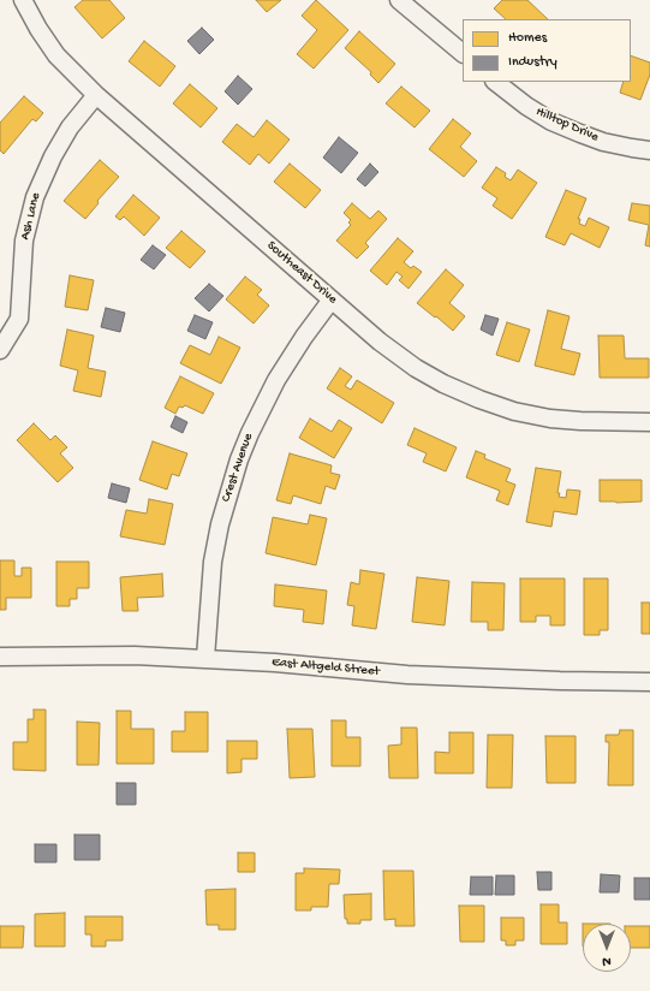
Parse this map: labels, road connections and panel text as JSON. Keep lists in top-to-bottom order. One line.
{"streets":{"street":["Hilltop Drive","Ash Lane","Southeast Drive","Crest Avenue","East Altgeld Street"]},"crossings":[["Ash Lane","Southeast Drive"],["Southeast Drive","Crest Avenue"],["Crest Avenue","East Altgeld Street"]],"legend":["Homes","Industry"],"north":"bottom"}
